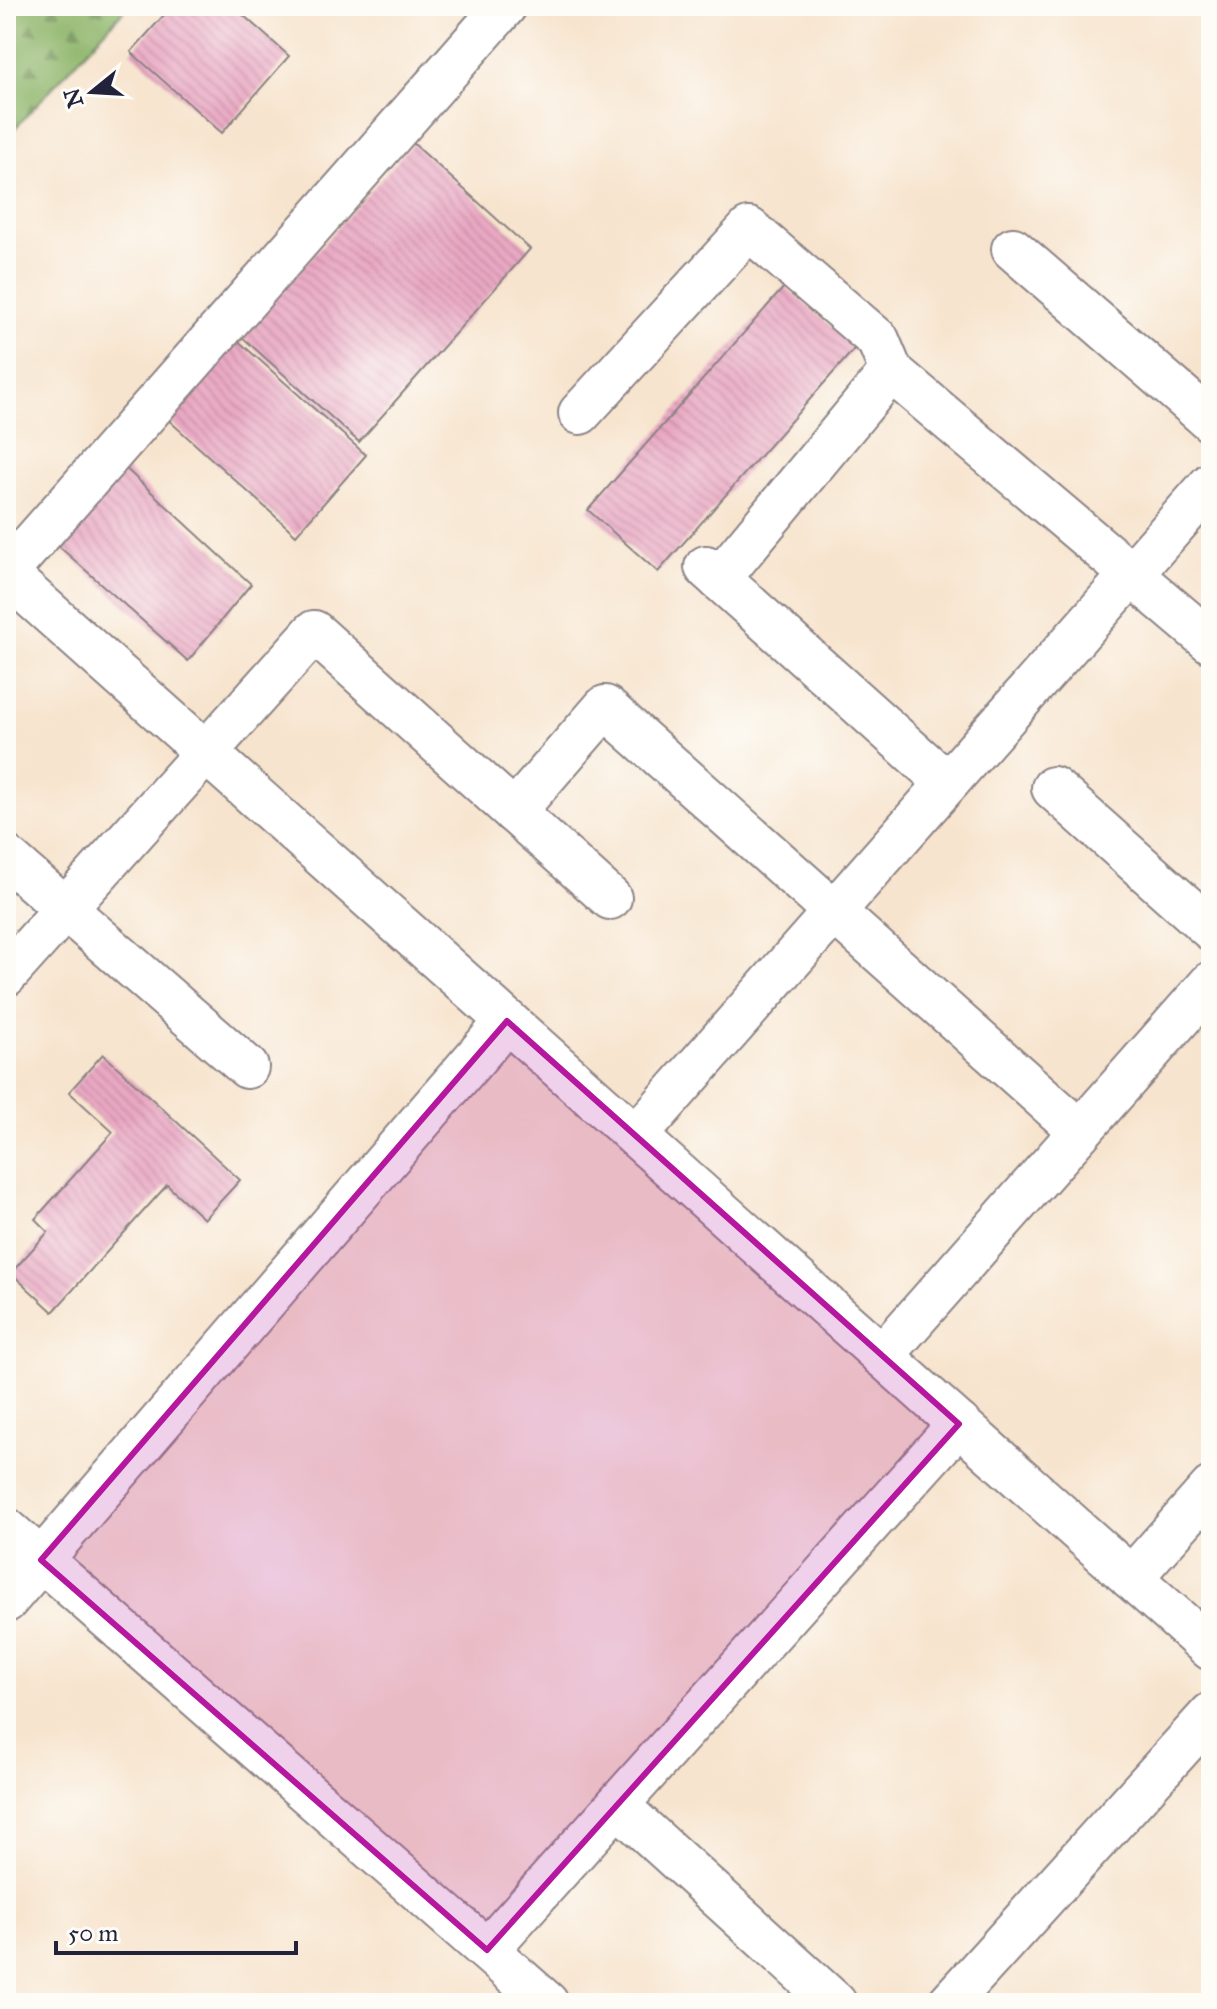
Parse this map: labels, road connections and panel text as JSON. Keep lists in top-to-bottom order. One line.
{"scale_bar":"50 m","north":"left"}
